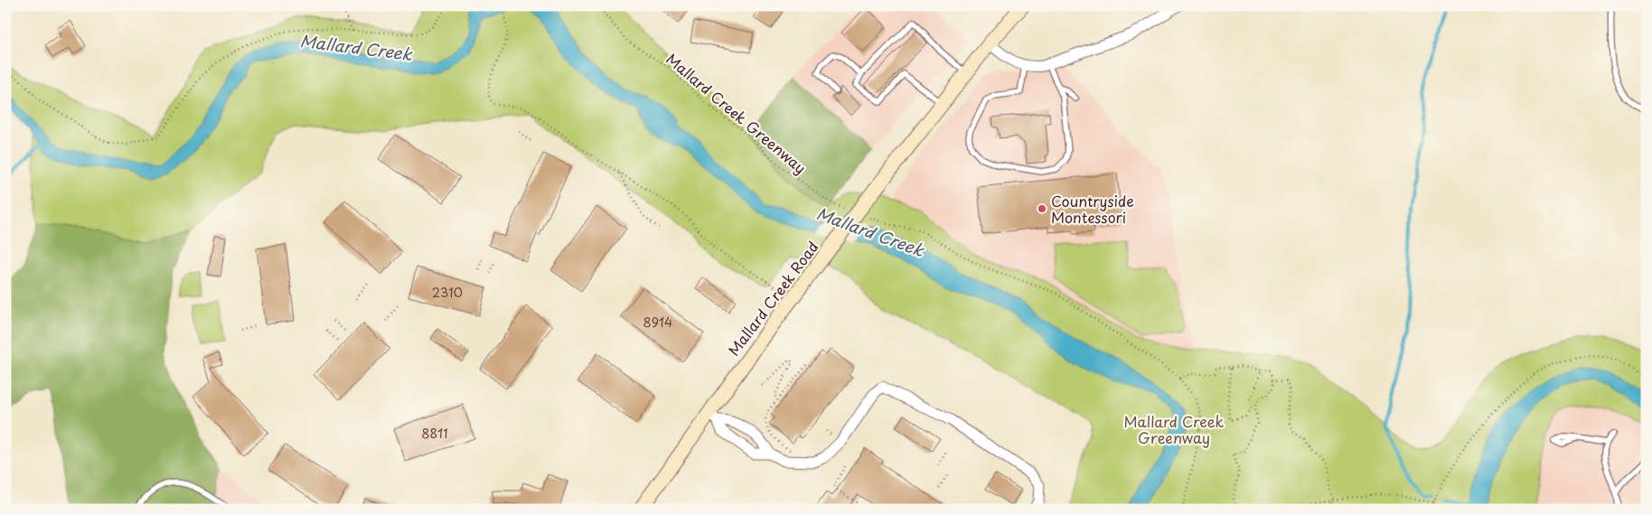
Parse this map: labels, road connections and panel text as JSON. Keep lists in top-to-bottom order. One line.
{"streets":{"main road":["Mallard Creek Road"],"path":["Mallard Creek Greenway"]},"water":["Mallard Creek"],"parks":["Mallard Creek Greenway"],"places":["Countryside Montessori"],"house_numbers":["2310","8914","8811"]}
